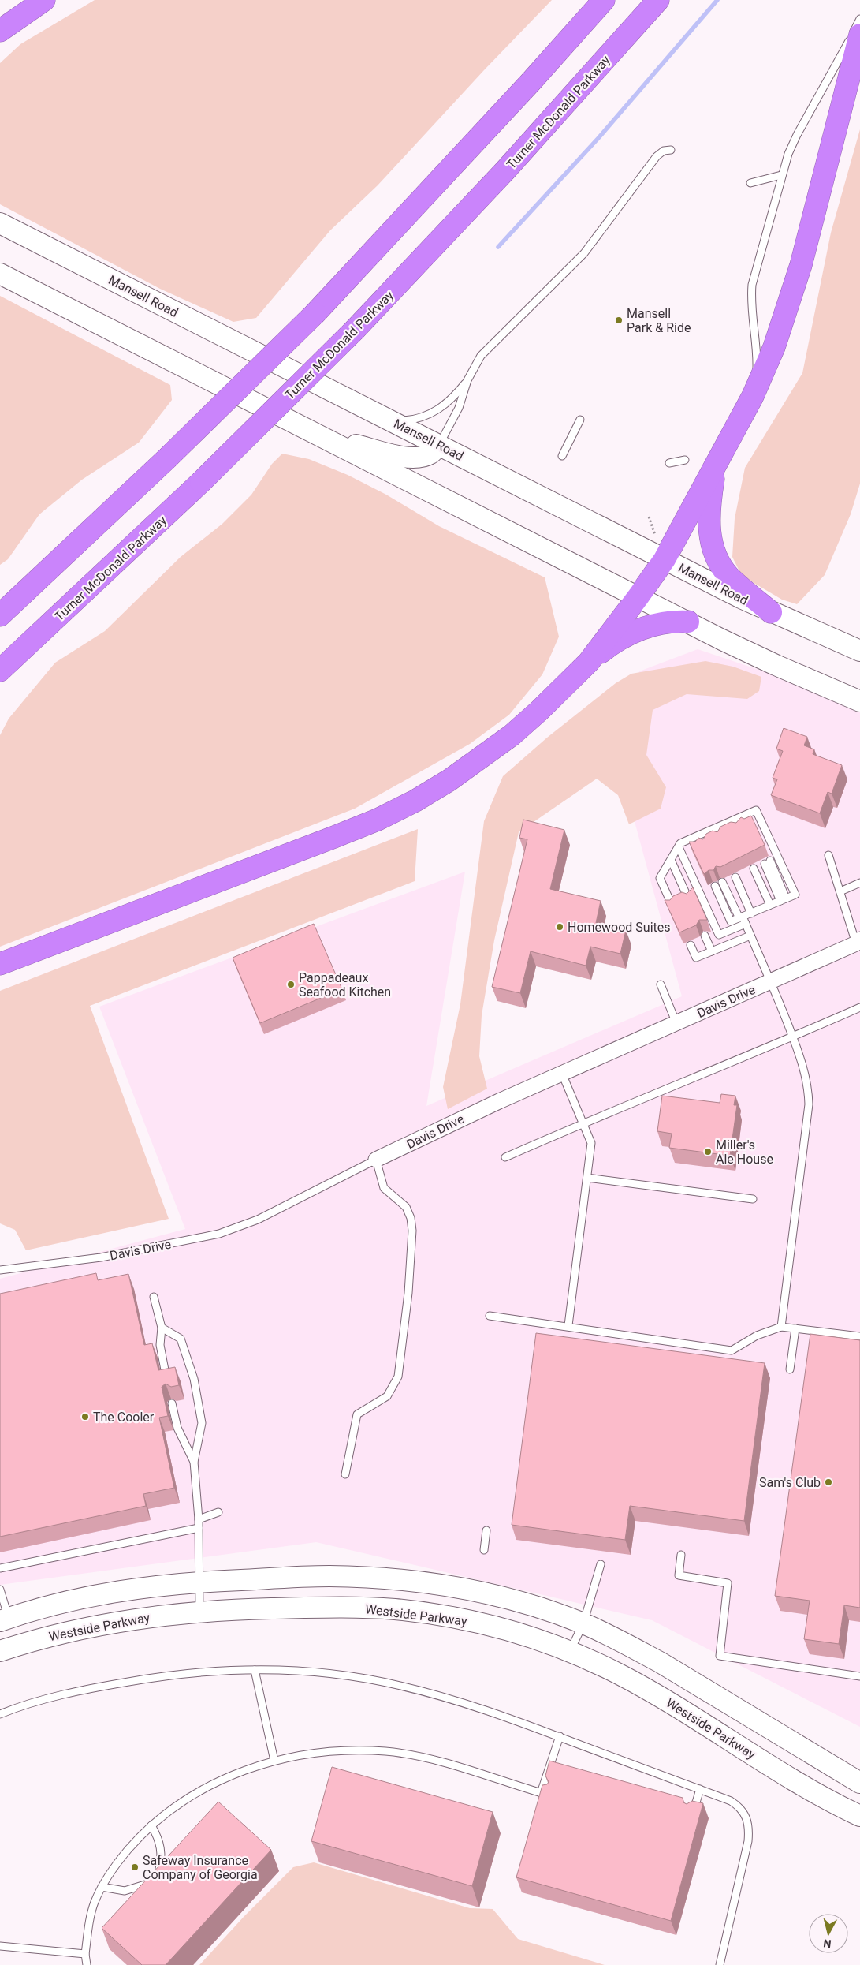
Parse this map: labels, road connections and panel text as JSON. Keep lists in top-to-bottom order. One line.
{"streets":{"highway":["Turner McDonald Parkway"],"main road":["Mansell Road","Westside Parkway"],"street":["Davis Drive"]},"places":["Mansell Park & Ride","Homewood Suites","Pappadeaux Seafood Kitchen","Miller's Ale House","The Cooler","Sam's Club","Safeway Insurance Company of Georgia"],"north":"bottom"}
